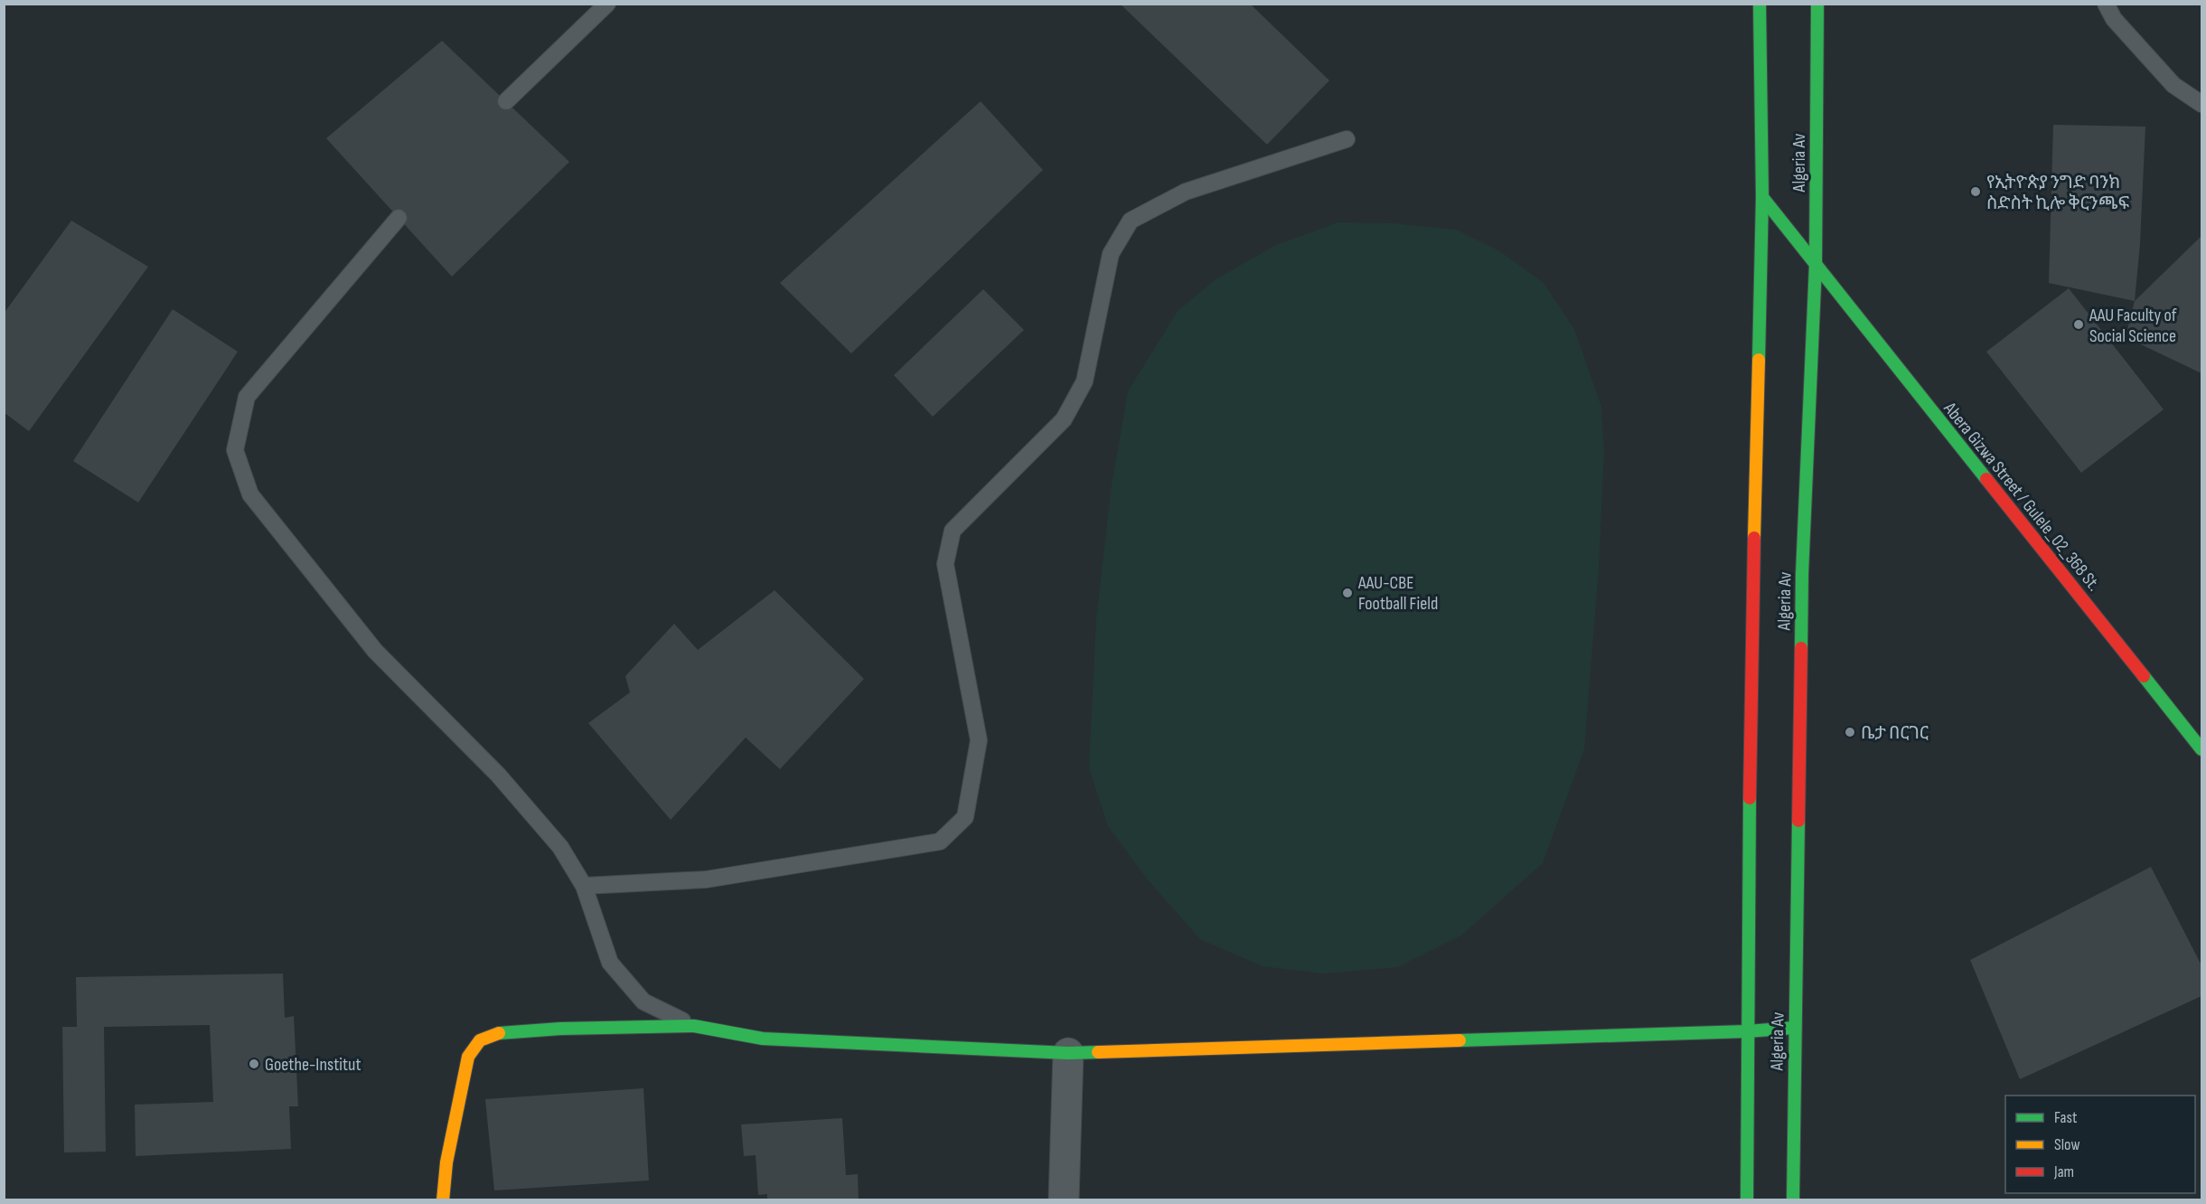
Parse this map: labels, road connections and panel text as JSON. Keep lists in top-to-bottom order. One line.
{"streets":{"main road":["Algeria Av","Abera Gizwa Street / Gulele_02_368 St."]},"crossings":[["Algeria Av","Abera Gizwa Street / Gulele_02_368 St."]],"places":["የኢትዮጵያ ንግድ ባንክ ስድስት ኪሎ ቅርንጫፍ","AAU Faculty of Social Science","AAU-CBE Football Field","ቤታ በርገር","Goethe-Institut"],"legend":["Fast","Slow","Jam"]}
